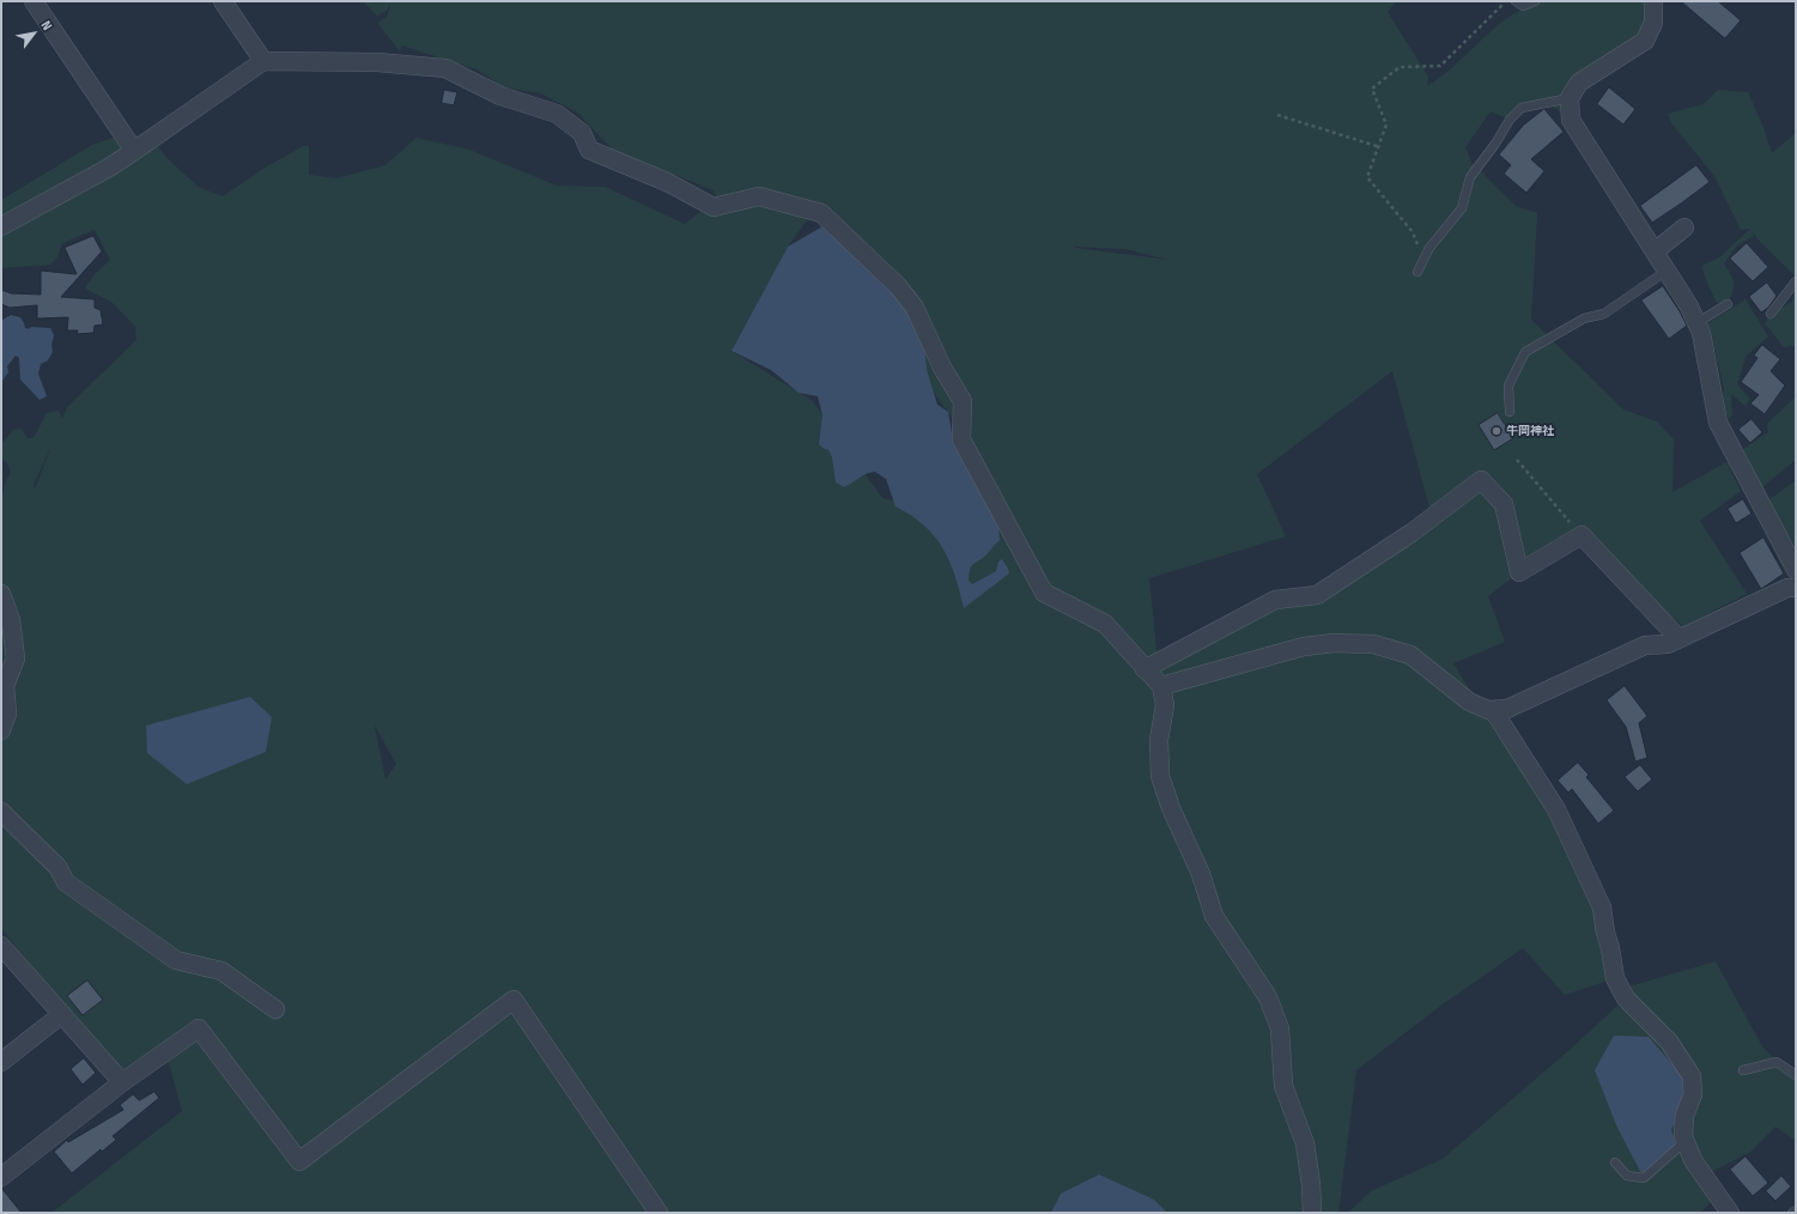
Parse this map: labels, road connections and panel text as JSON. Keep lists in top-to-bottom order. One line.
{"places":["牛岡神社"],"north":"top right"}
